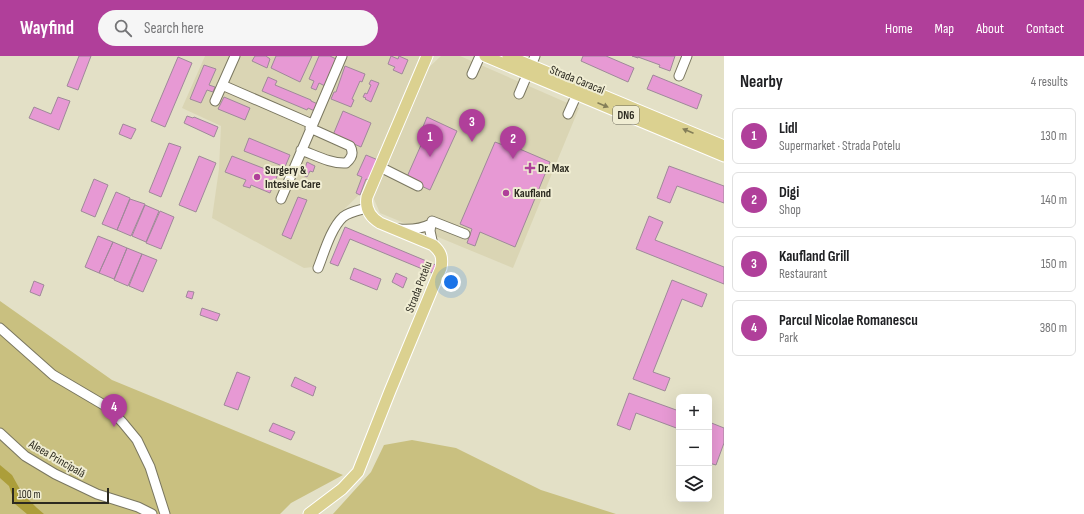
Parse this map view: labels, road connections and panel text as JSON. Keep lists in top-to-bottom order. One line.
{"streets":{"main road":["Strada Caracal","DN6","Strada Potelu"],"street":["Aleea Principală"]},"places":{"health":["Dr. Max"],"other":["Surgery & Intesive Care","Kaufland"]},"scale_bar":"100 m","page":{"header":"Wayfind","search":"Search here","nav":["Home","Map","About","Contact"],"heading":["Nearby","4 results"],"list":[{"mark":"1","name":"Lidl","note":"Supermarket · Strada Potelu","value":"130 m"},{"mark":"2","name":"Digi","note":"Shop","value":"140 m"},{"mark":"3","name":"Kaufland Grill","note":"Restaurant","value":"150 m"},{"mark":"4","name":"Parcul Nicolae Romanescu","note":"Park","value":"380 m"}],"pins":["3","1","2","4"],"map_buttons":["+","−"],"scale":"100 m"}}
